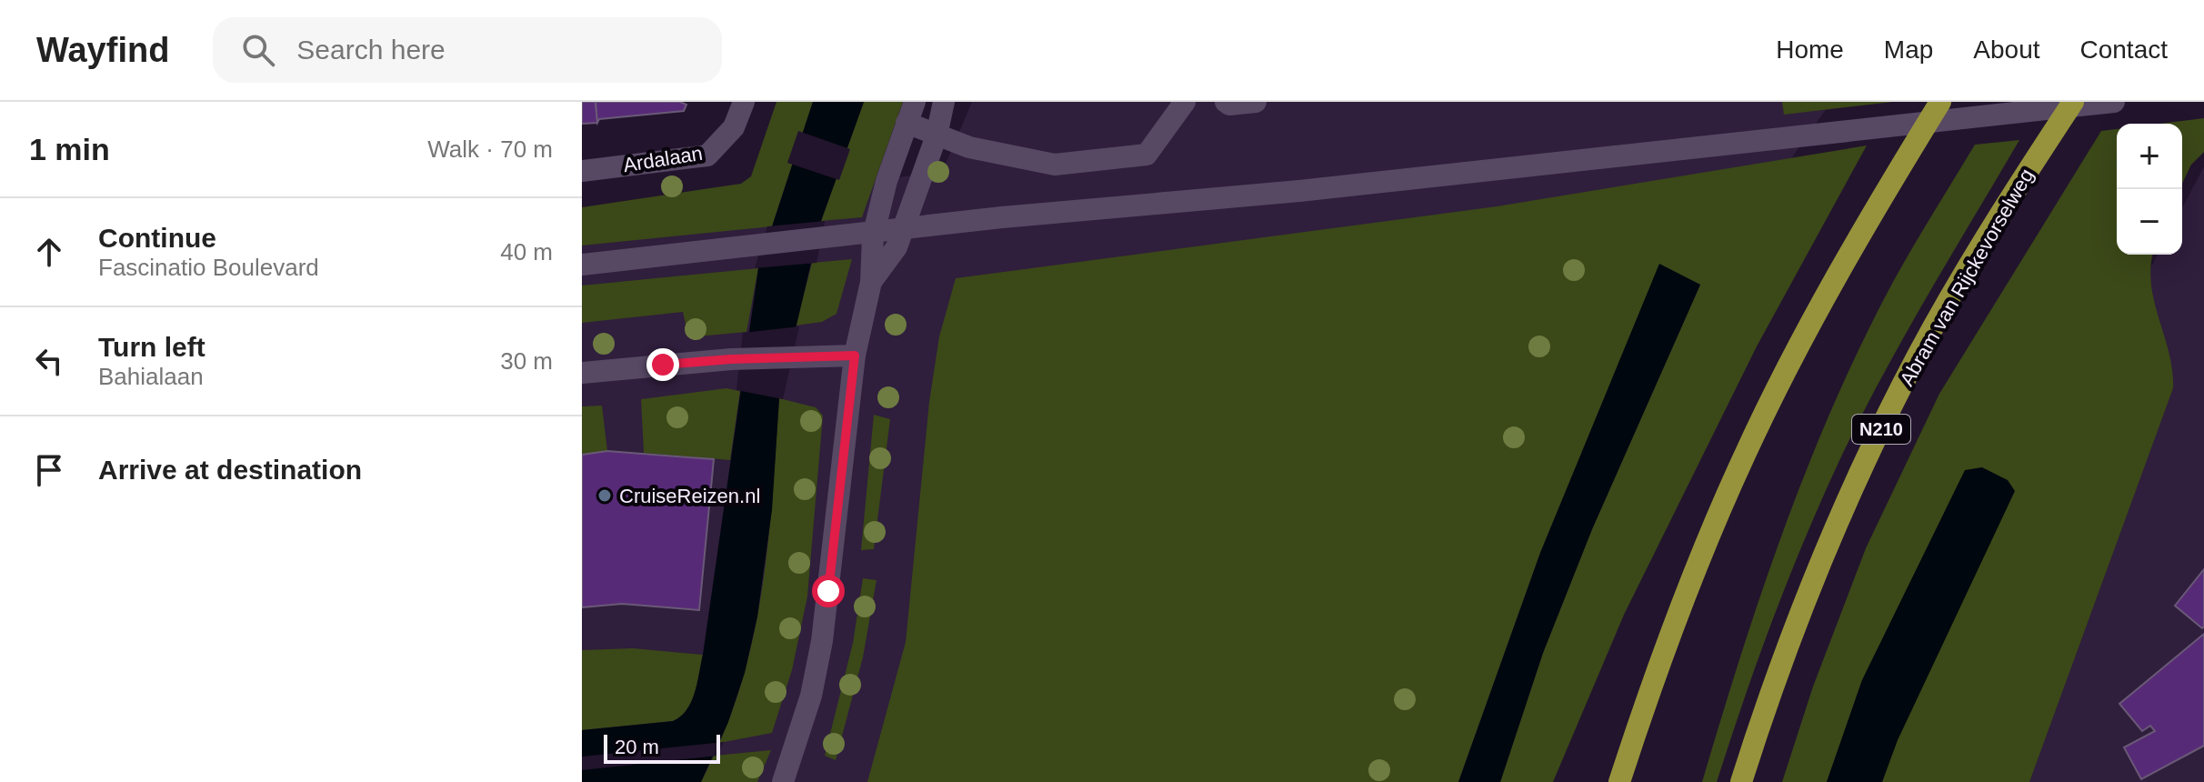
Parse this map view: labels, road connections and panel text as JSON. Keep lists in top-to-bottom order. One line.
{"streets":{"highway":["Abram van Rijckevorselweg","N210"],"street":["Ardalaan"]},"places":["CruiseReizen.nl"],"scale_bar":"20 m","page":{"header":"Wayfind","search":"Search here","nav":["Home","Map","About","Contact"],"heading":["1 min","Walk · 70 m"],"map_buttons":["+","−"],"list":[["Continue","Fascinatio Boulevard","40 m"],["Turn left","Bahialaan","30 m"],"Arrive at destination"],"scale":"20 m"}}
